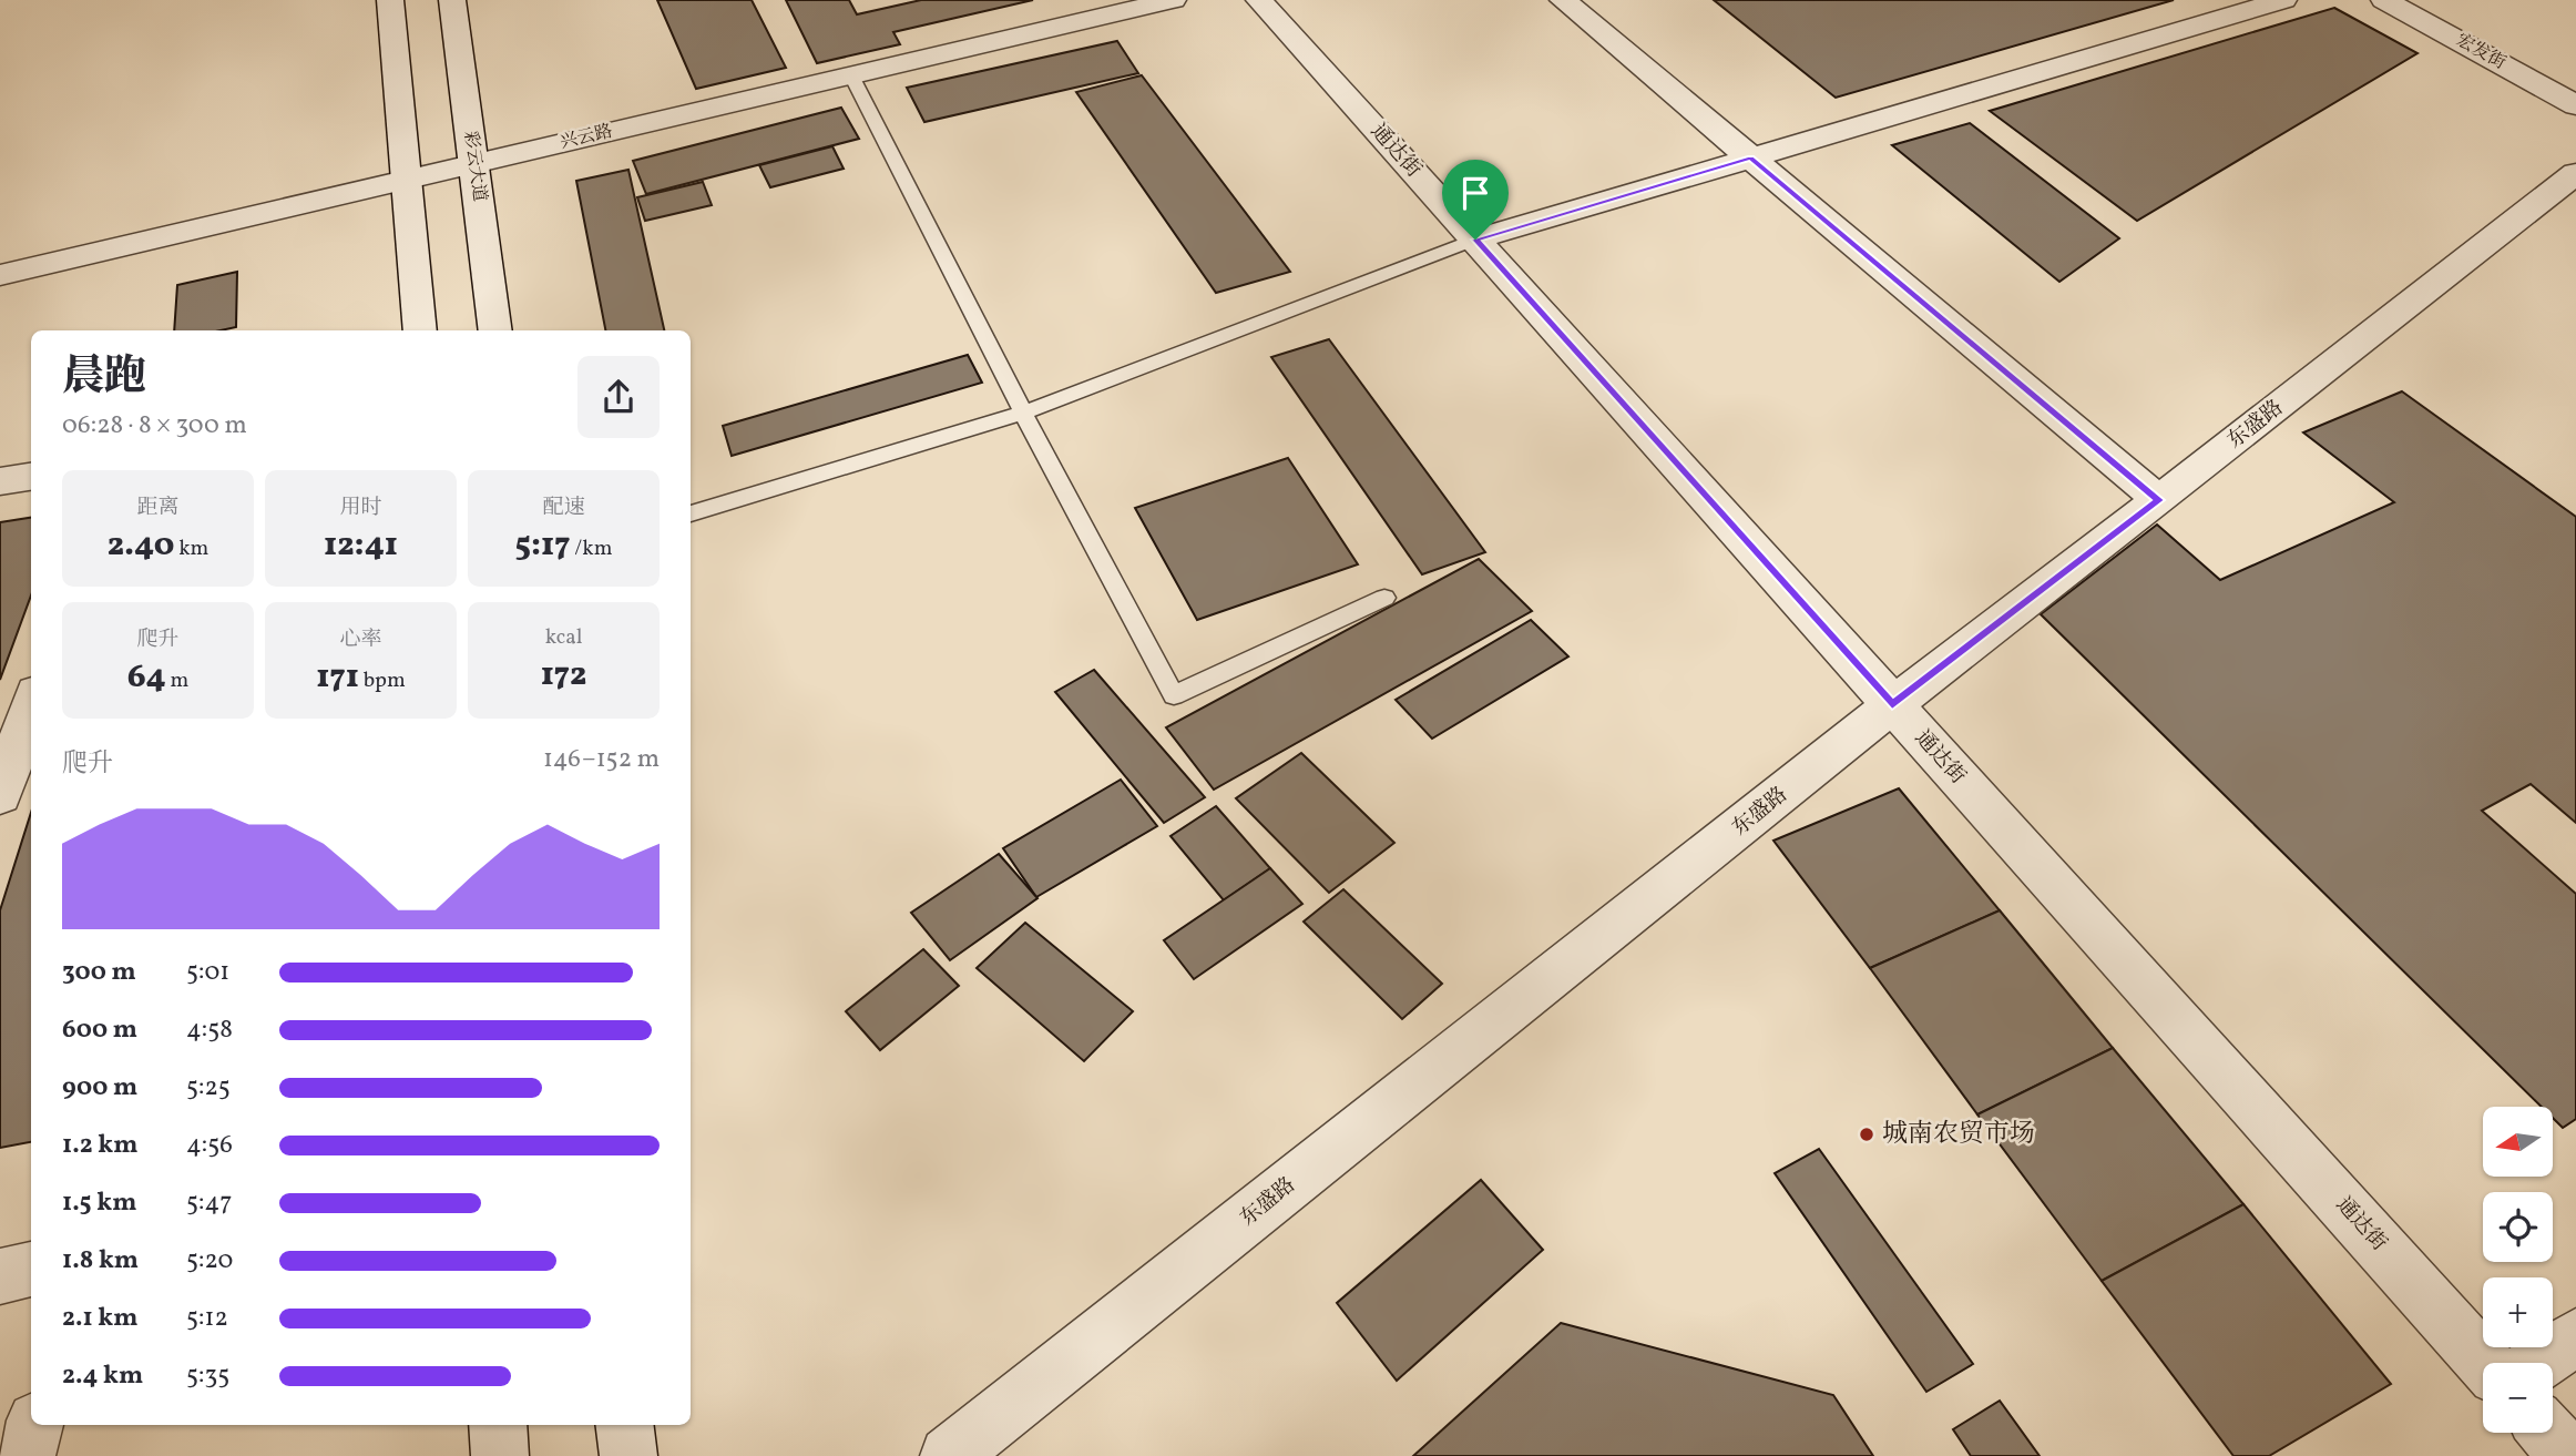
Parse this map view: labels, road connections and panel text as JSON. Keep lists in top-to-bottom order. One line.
{"streets":{"street":["宏发街","兴云路","通达街","彩云大道","东盛路"]},"crossings":[["兴云路","彩云大道"],["通达街","东盛路"]],"places":["城南农贸市场"],"north":"left","page":{"heading":["晨跑","06:28 · 8 × 300 m"],"stats":[["距离","2.40 km"],["用时","12:41"],["配速","5:17 /km"],["爬升","64 m"],["心率","171 bpm"],["kcal","172"]],"chart":["爬升","146–152 m"],"list":[{"name":"300 m","note":"5:01"},{"name":"600 m","note":"4:58"},{"name":"900 m","note":"5:25"},{"name":"1.2 km","note":"4:56"},{"name":"1.5 km","note":"5:47"},{"name":"1.8 km","note":"5:20"},{"name":"2.1 km","note":"5:12"},{"name":"2.4 km","note":"5:35"}],"map_buttons":["+","−"]}}
